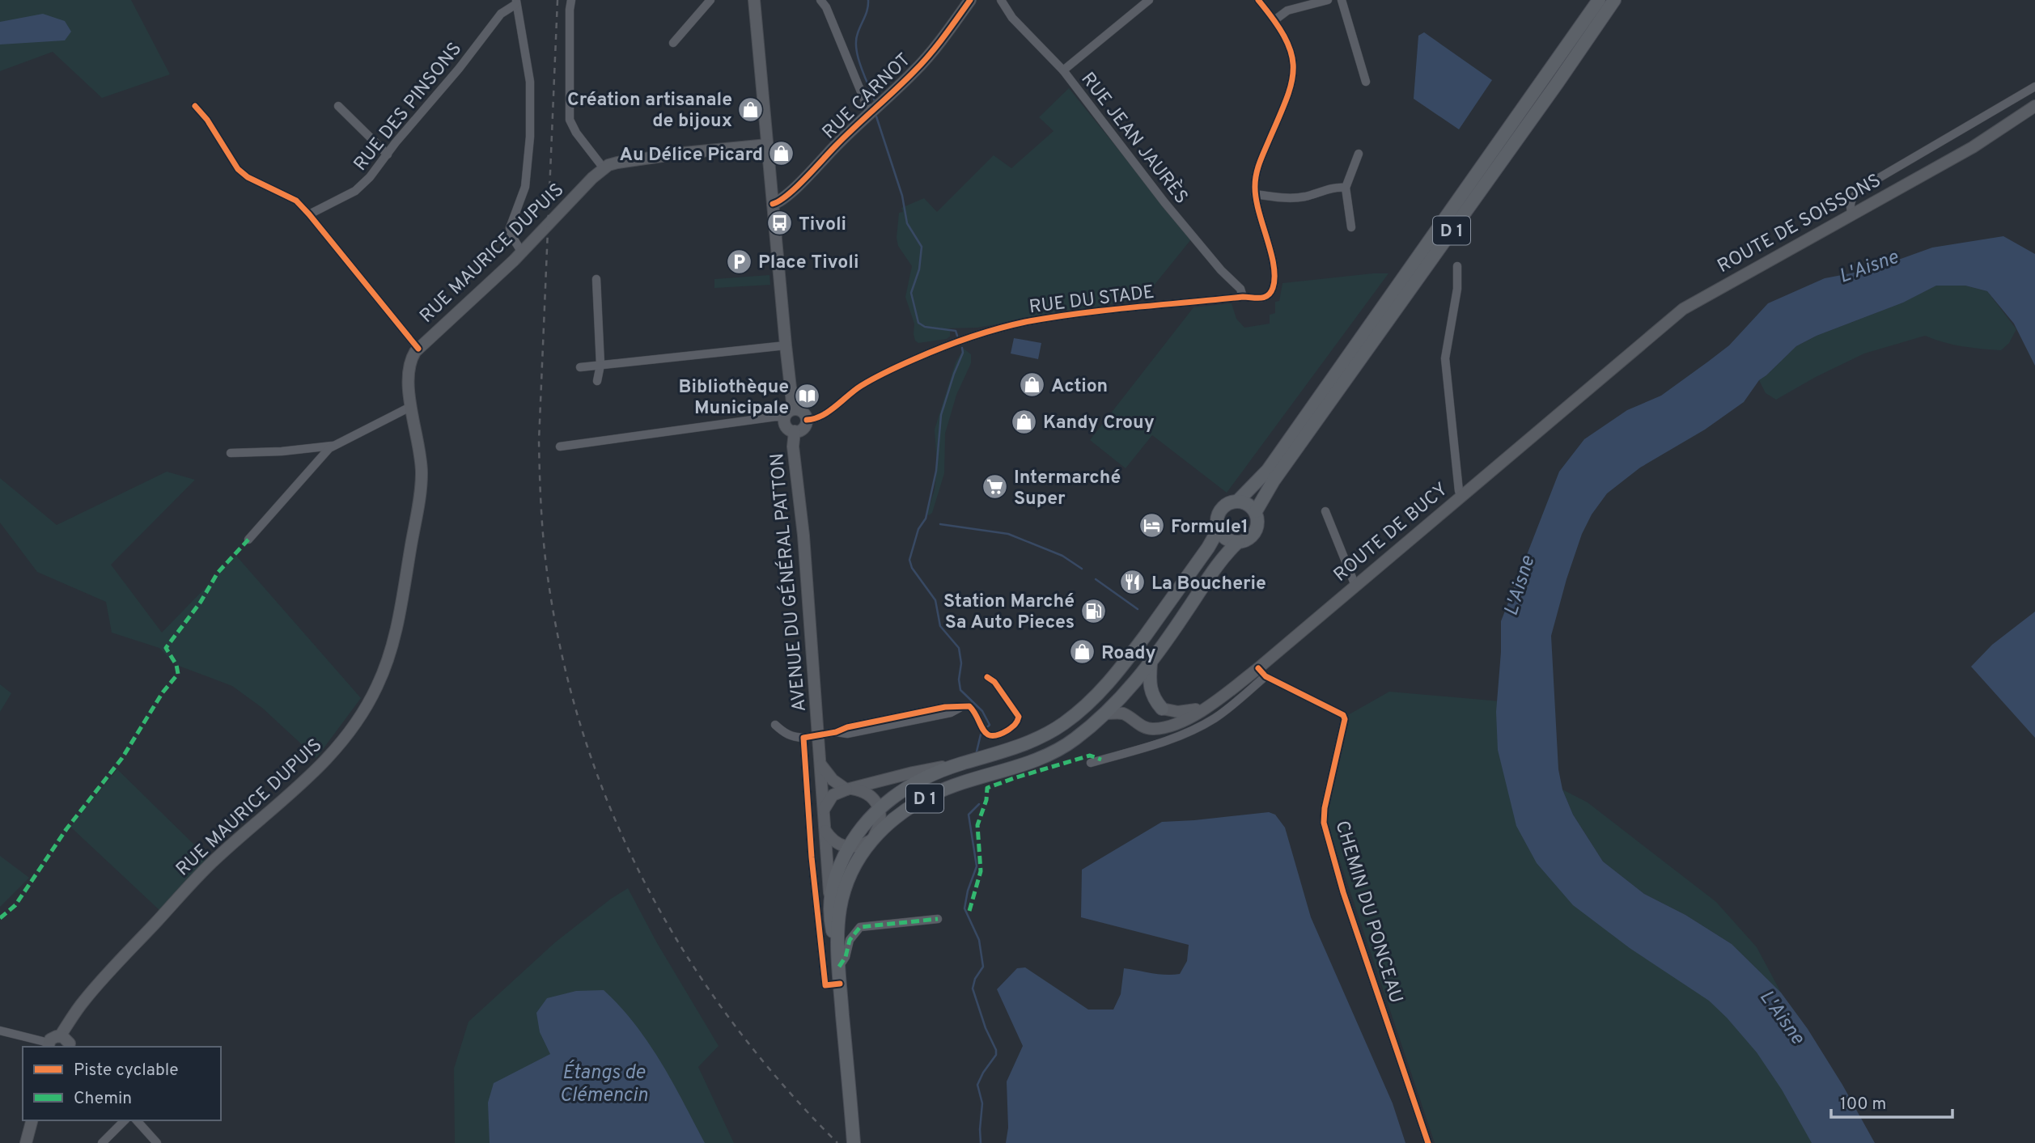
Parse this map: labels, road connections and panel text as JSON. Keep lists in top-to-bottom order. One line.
{"streets":{"main road":["RUE CARNOT","ROUTE DE SOISSONS","D 1","RUE MAURICE DUPUIS","ROUTE DE BUCY","AVENUE DU GÉNÉRAL PATTON"],"street":["RUE DES PINSONS","RUE JEAN JAURÈS","RUE DU STADE","CHEMIN DU PONCEAU"]},"crossings":[["RUE JEAN JAURÈS","RUE DU STADE"],["ROUTE DE SOISSONS","ROUTE DE BUCY"],["D 1","ROUTE DE BUCY"],["D 1","AVENUE DU GÉNÉRAL PATTON"],["RUE DU STADE","AVENUE DU GÉNÉRAL PATTON"],["ROUTE DE BUCY","CHEMIN DU PONCEAU"]],"water":["L'Aisne","Étangs de Clémencin"],"places":{"shop":["Création artisanale de bijoux","Au Délice Picard","Action","Kandy Crouy","Roady"],"bus stop":["Tivoli"],"parking":["Place Tivoli"],"library":["Bibliothèque Municipale"],"supermarket":["Intermarché Super"],"hotel":["Formule1"],"restaurant":["La Boucherie"],"fuel station":["Station Marché Sa Auto Pieces"]},"legend":["Piste cyclable","Chemin"],"scale_bar":"100 m"}
